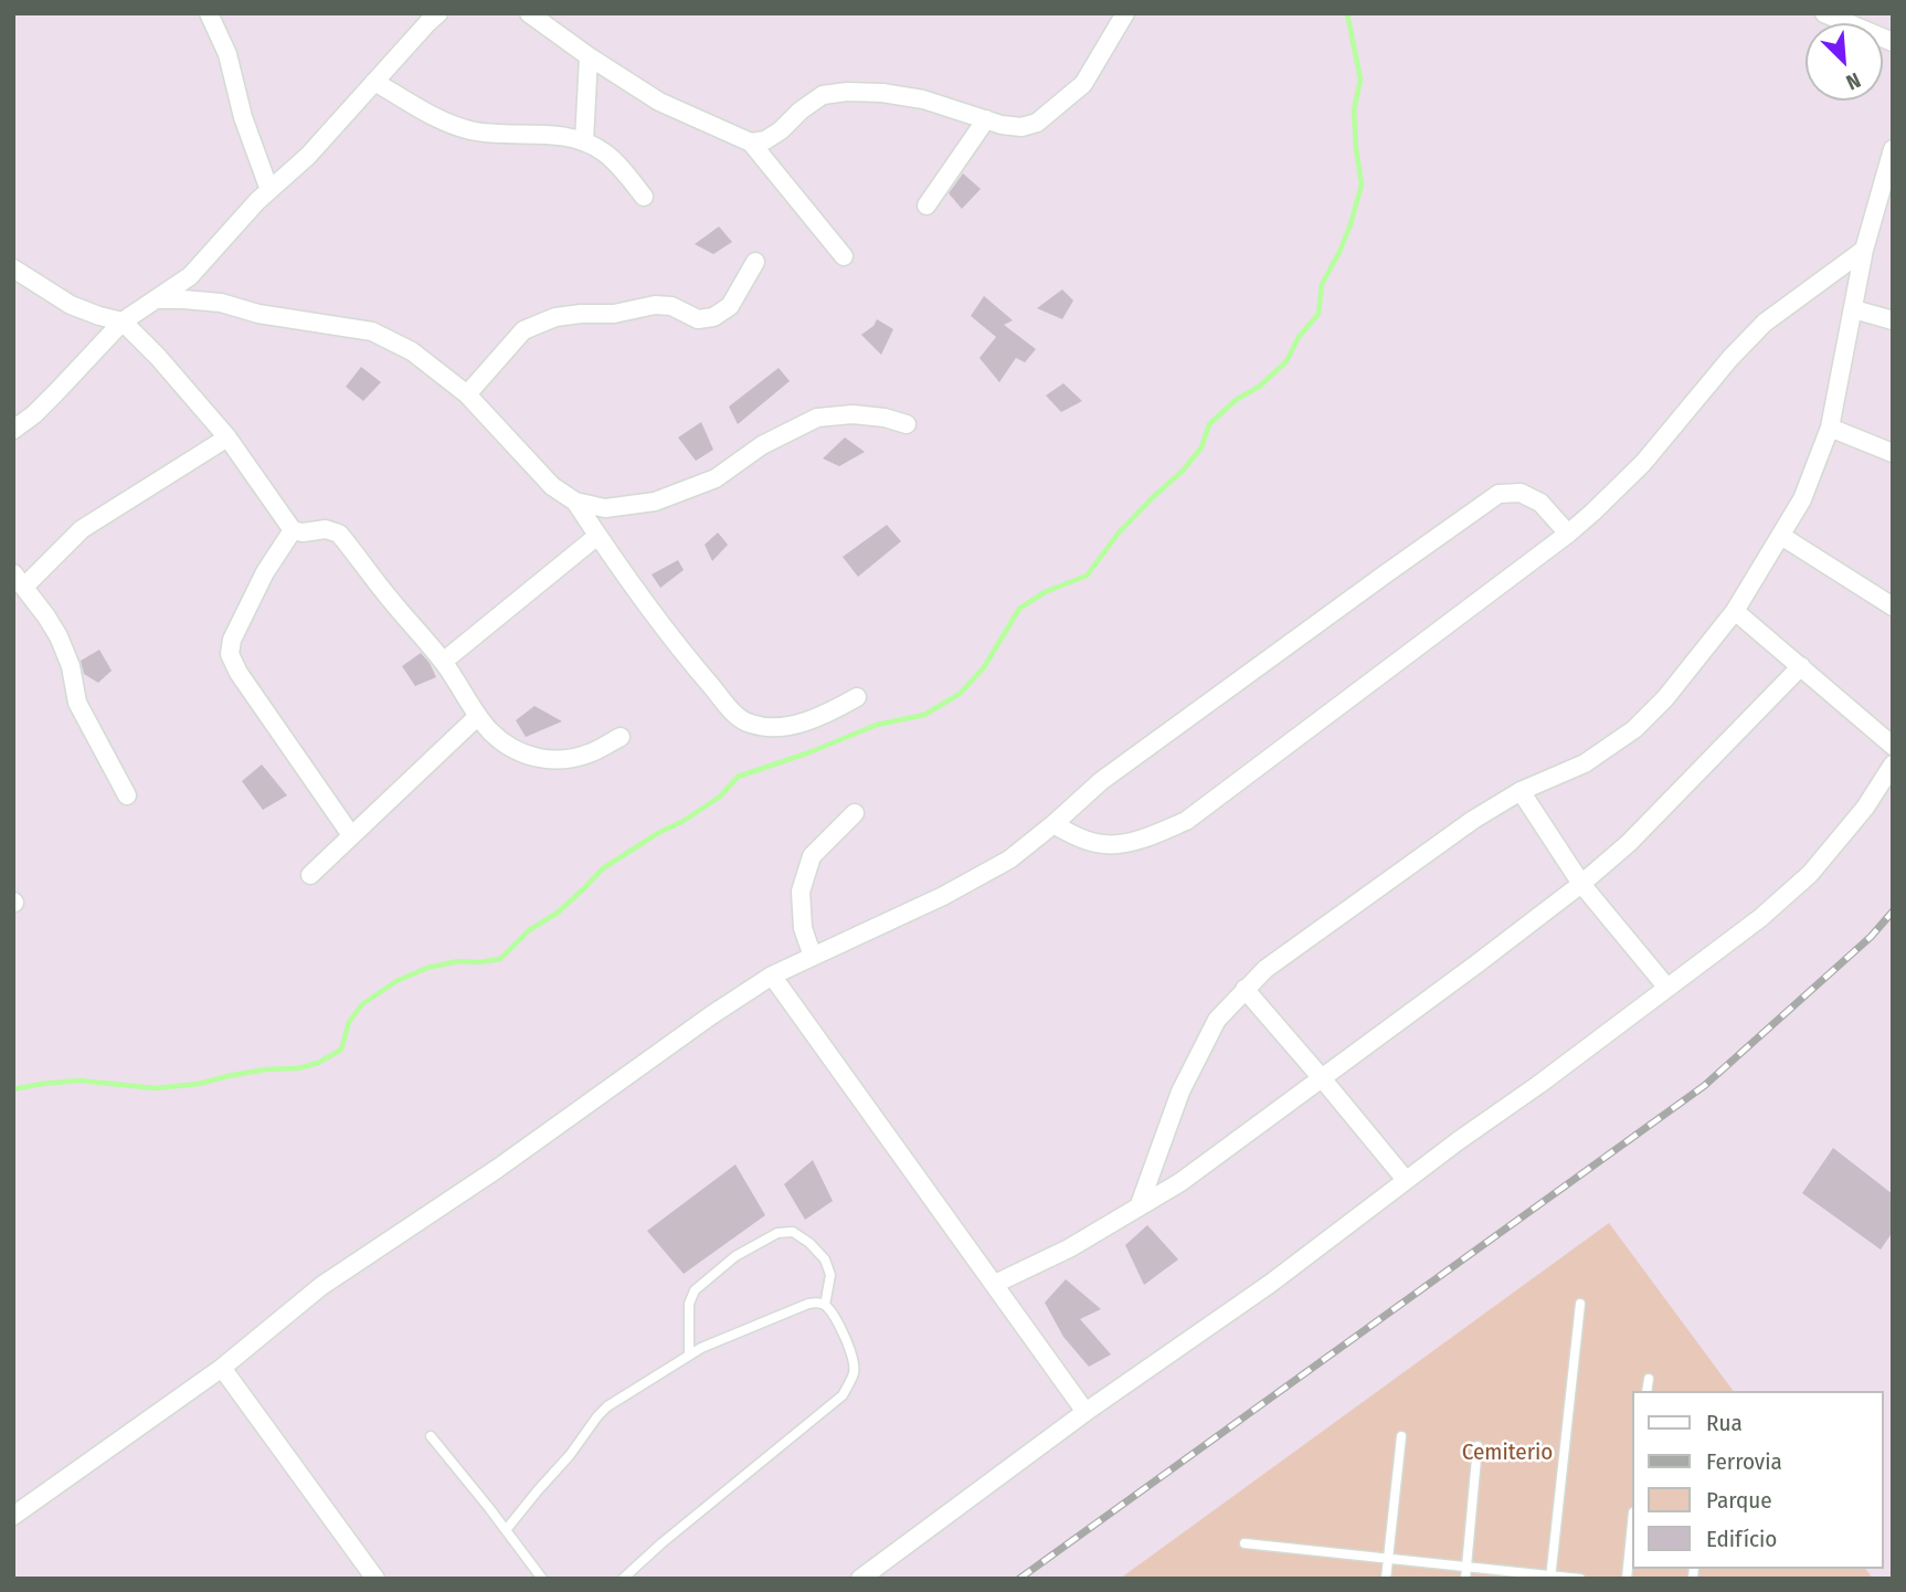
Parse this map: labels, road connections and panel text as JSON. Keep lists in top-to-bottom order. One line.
{"parks":["Cemiterio"],"legend":["Rua","Ferrovia","Parque","Edifício"],"north":"bottom right"}
